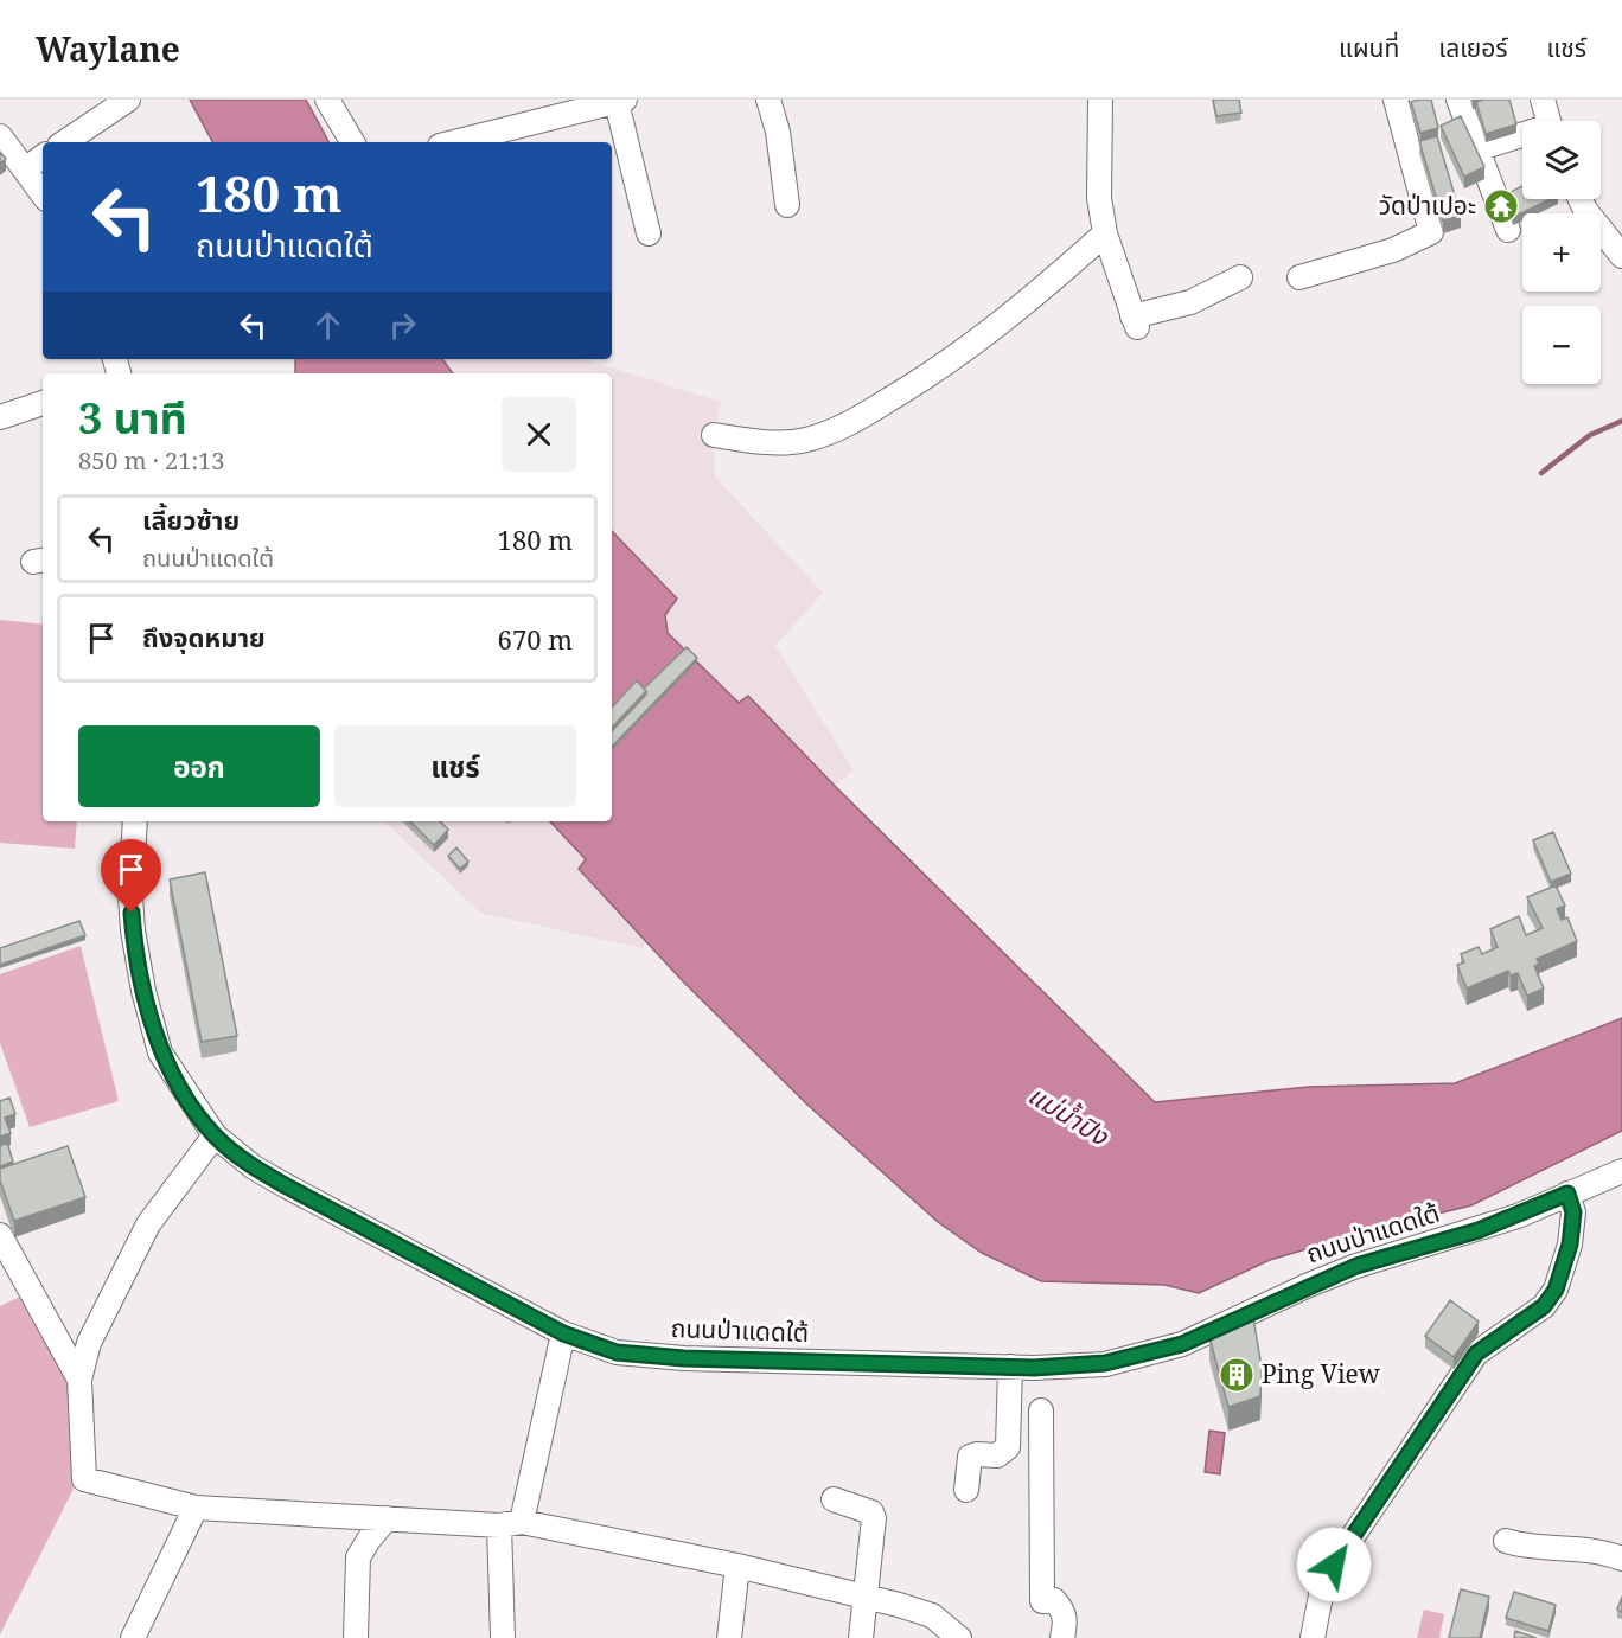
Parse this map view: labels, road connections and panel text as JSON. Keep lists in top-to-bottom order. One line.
{"streets":{"street":["ถนนป่าแดดใต้"]},"water":["แม่น้ำปิง"],"places":{"temple":["วัดป่าเปอะ"],"building":["Ping View"]},"page":{"header":"Waylane","nav":["แผนที่","เลเยอร์","แชร์"],"map_buttons":["+","−"],"turn":["180 m","ถนนป่าแดดใต้"],"heading":["3 นาที","850 m · 21:13"],"list":[{"name":"เลี้ยวซ้าย","note":"ถนนป่าแดดใต้","value":"180 m"},{"name":"ถึงจุดหมาย","value":"670 m"}],"buttons":["ออก","แชร์"]}}
